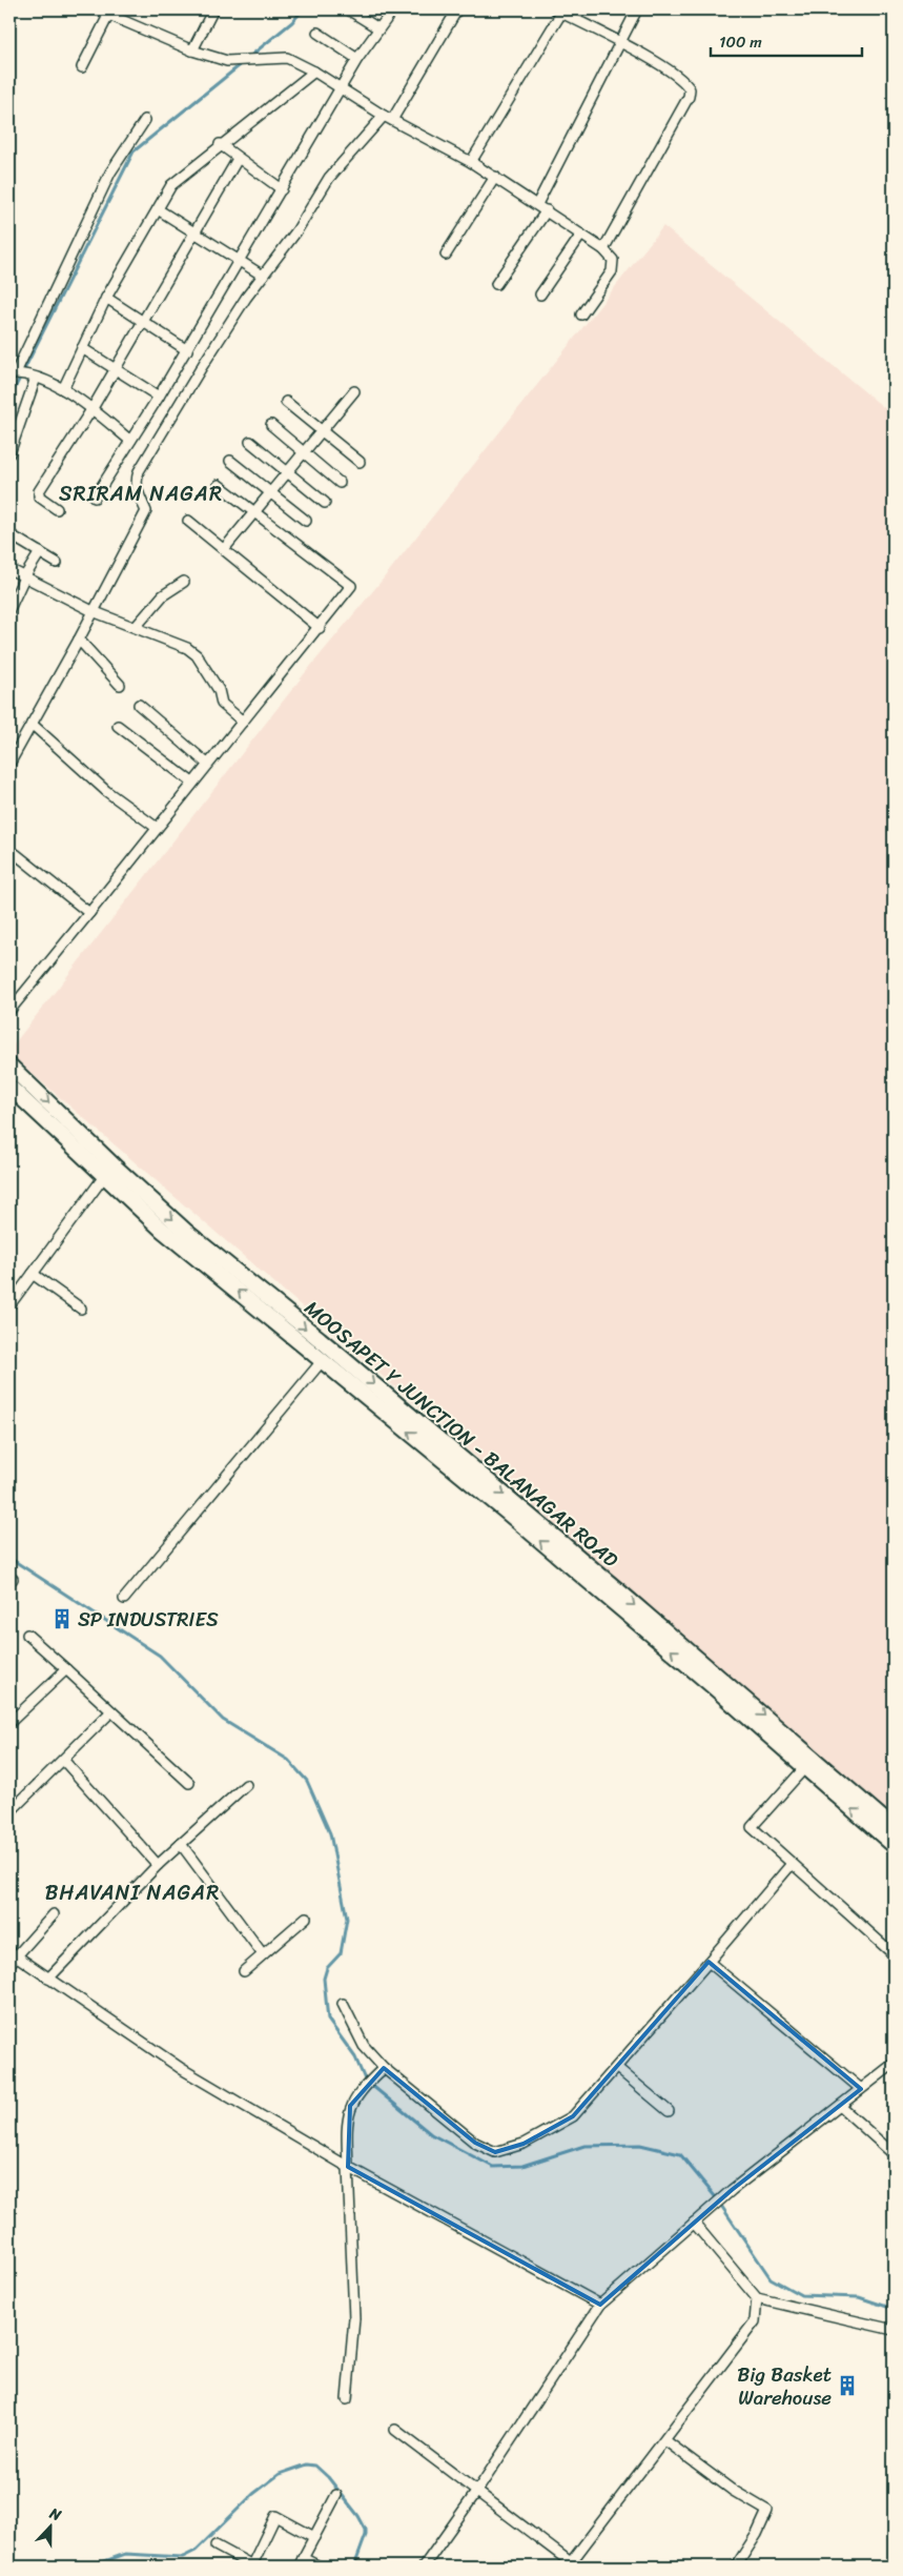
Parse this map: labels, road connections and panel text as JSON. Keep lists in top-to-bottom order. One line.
{"streets":{"main road":["MOOSAPET Y JUNCTION - BALANAGAR ROAD"]},"districts":["SRIRAM NAGAR","BHAVANI NAGAR"],"places":{"building":["SP INDUSTRIES","Big Basket Warehouse"]},"scale_bar":"100 m","north":"top"}
